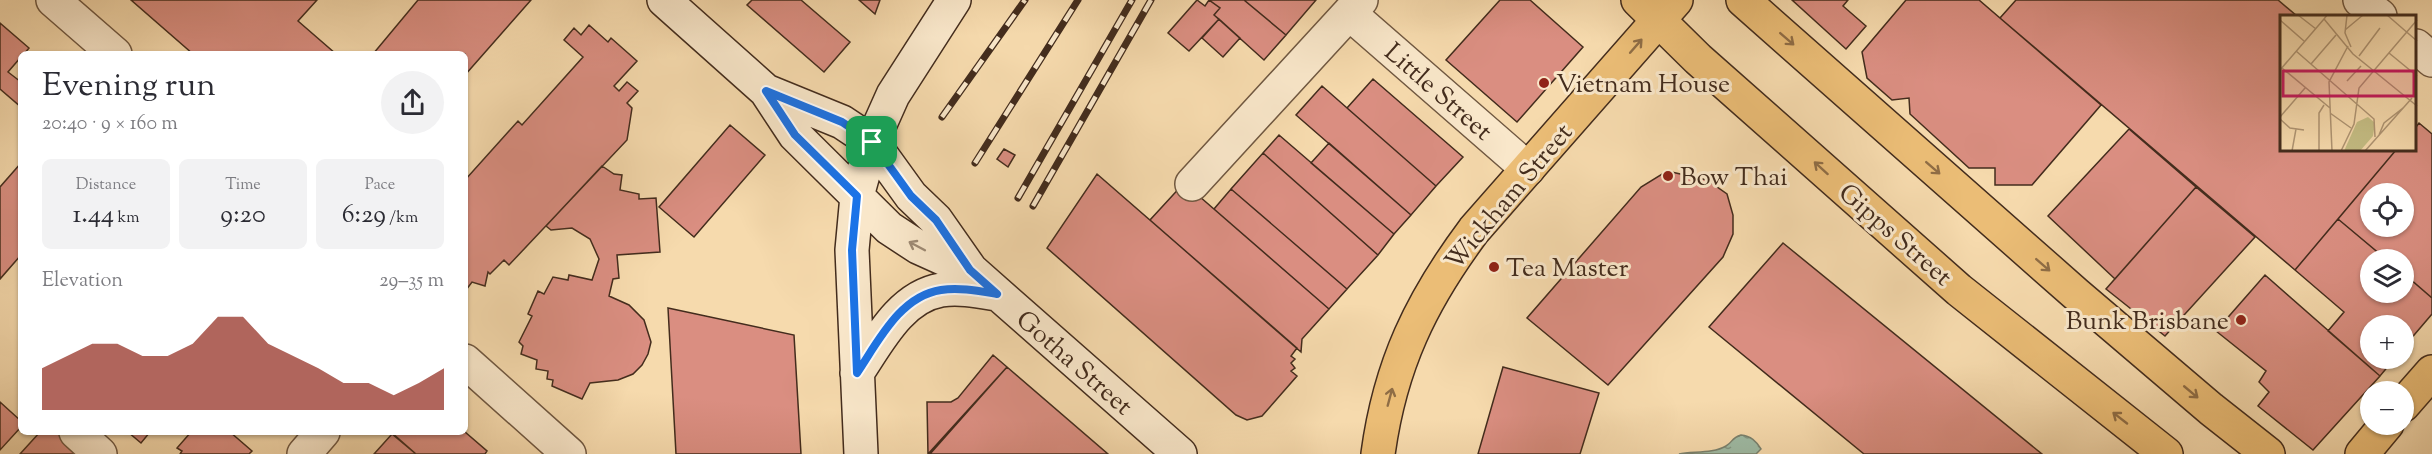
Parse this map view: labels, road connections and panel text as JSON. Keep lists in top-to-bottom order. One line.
{"streets":{"main road":["Wickham Street","Gipps Street"],"street":["Little Street","Gotha Street"]},"crossings":[["Little Street","Wickham Street"],["Wickham Street","Gipps Street"]],"one_way":["Wickham Street"],"places":["Vietnam House","Bow Thai","Tea Master","Bunk Brisbane"],"page":{"heading":["Evening run","20:40 · 9 × 160 m"],"stats":[["Distance","1.44 km"],["Time","9:20"],["Pace","6:29 /km"]],"map_buttons":["+","−"],"chart":["Elevation","29–35 m"]}}
